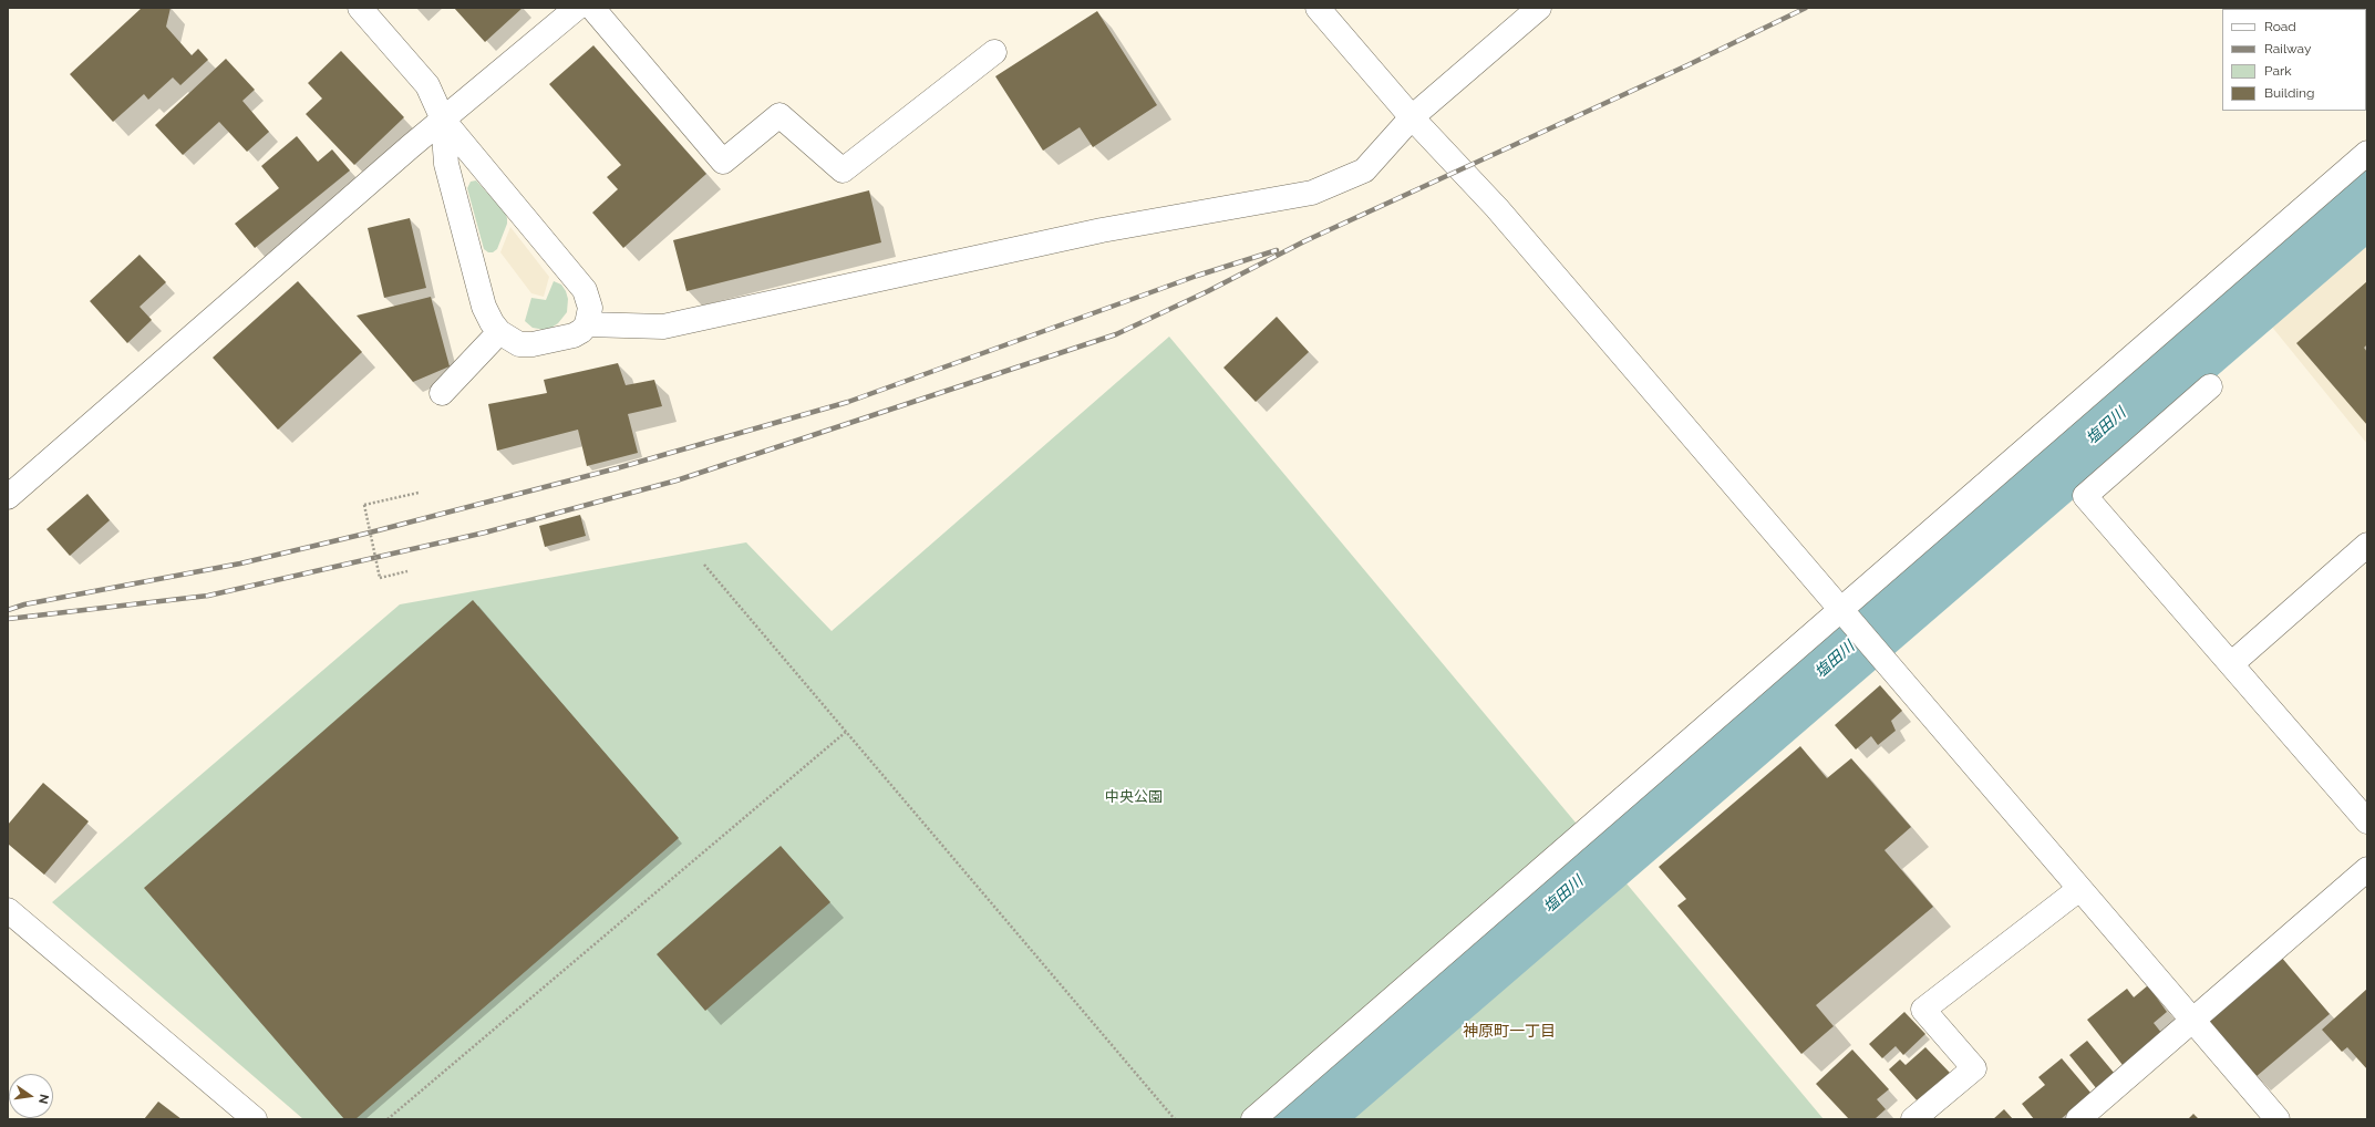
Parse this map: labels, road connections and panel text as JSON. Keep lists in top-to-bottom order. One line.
{"districts":["神原町一丁目"],"water":["塩田川"],"parks":["中央公園"],"legend":["Road","Railway","Park","Building"],"north":"right"}
